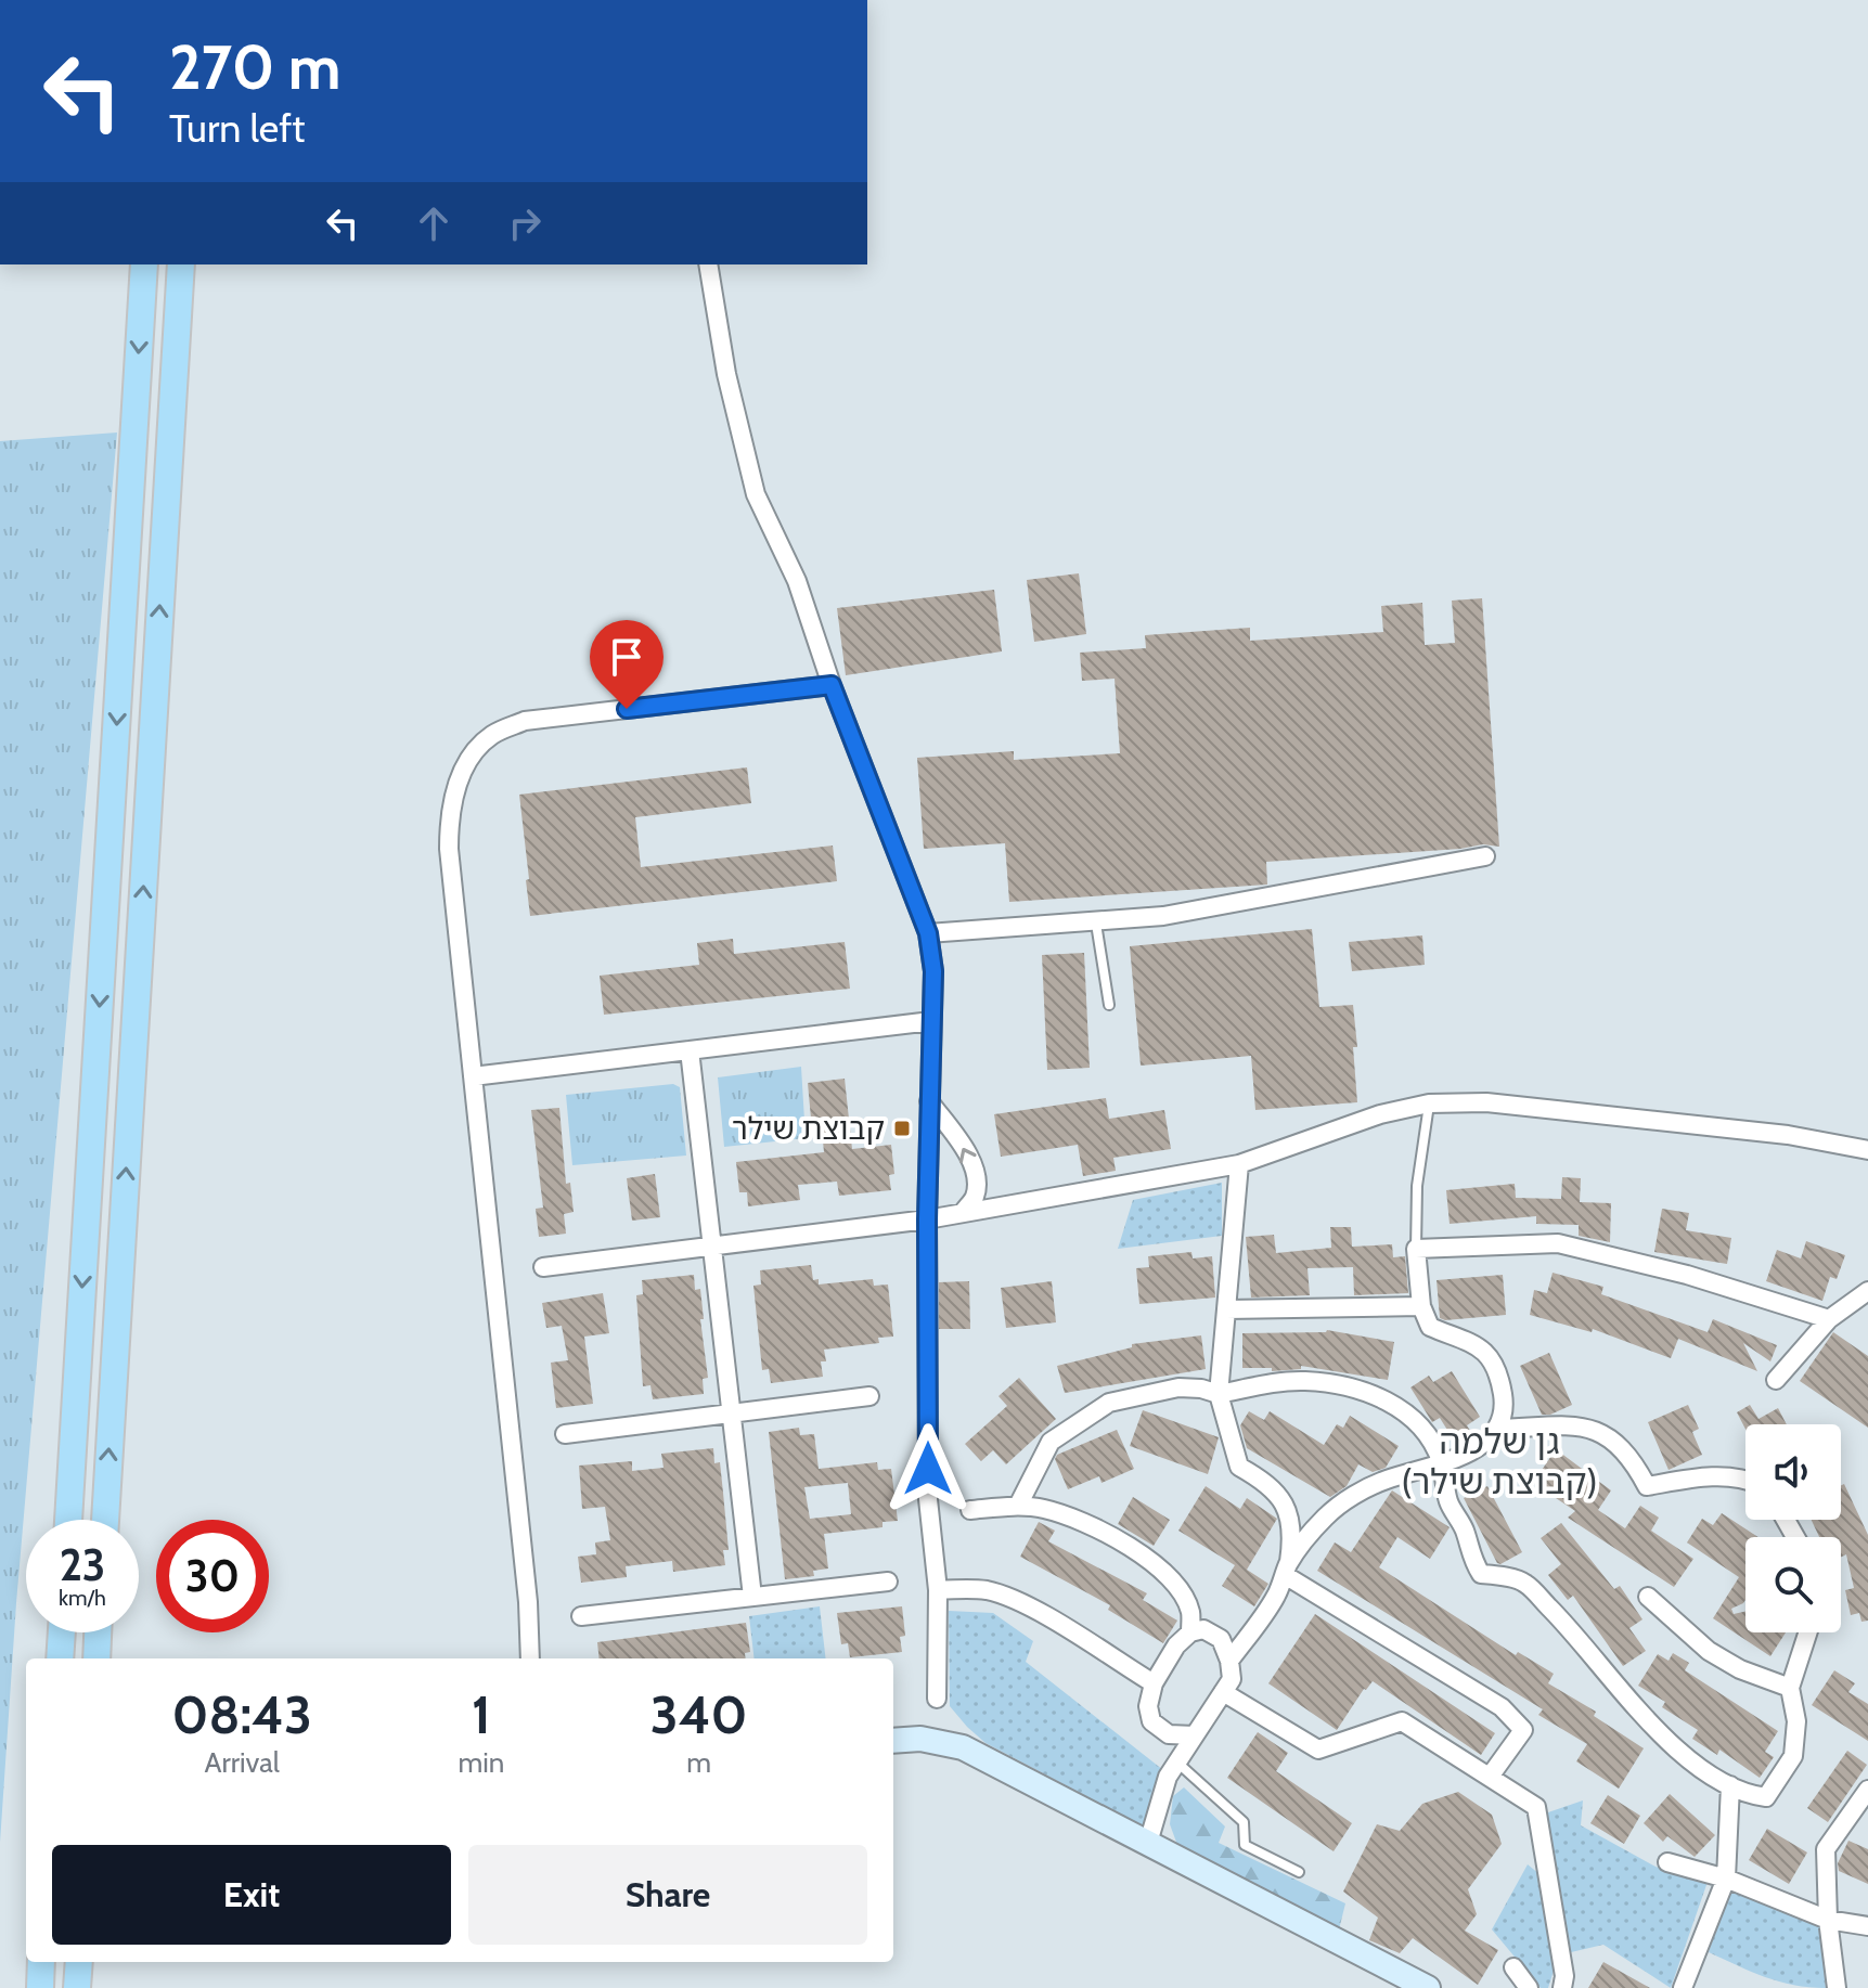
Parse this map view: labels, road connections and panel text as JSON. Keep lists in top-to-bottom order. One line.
{"districts":["גן שלמה (קבוצת שילר)"],"places":{"transit":["קבוצת שילר"]},"page":{"turn":["270 m","Turn left"],"speed":"23 km/h","limit":"30","eta":["08:43","Arrival","1","min","340","m"],"buttons":["Exit","Share"]}}
